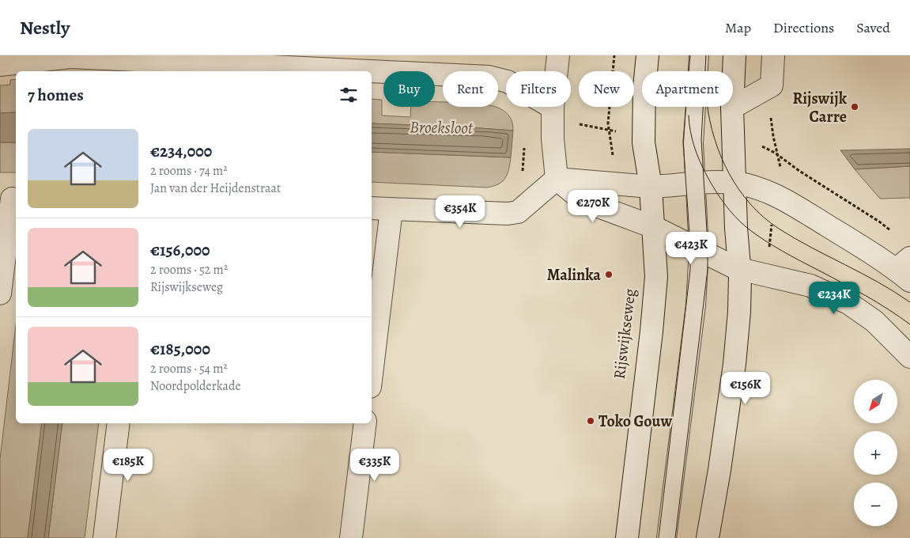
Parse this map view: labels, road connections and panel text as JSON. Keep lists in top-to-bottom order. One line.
{"streets":{"street":["Rijswijkseweg"]},"water":["Broeksloot"],"places":["Rijswijk Carre","Malinka","Toko Gouw"],"north":"bottom left","page":{"header":"Nestly","nav":["Map","Directions","Saved"],"chip":["Buy","Rent","Filters","New","Apartment"],"heading":"7 homes","list":[{"name":"€234,000","note":"2 rooms · 74 m² · Jan van der Heijdenstraat"},{"name":"€156,000","note":"2 rooms · 52 m² · Rijswijkseweg"},{"name":"€185,000","note":"2 rooms · 54 m² · Noordpolderkade"}],"price":["€270K","€354K","€423K","€234K","€156K","€185K","€335K"],"map_buttons":["+","−"]}}
